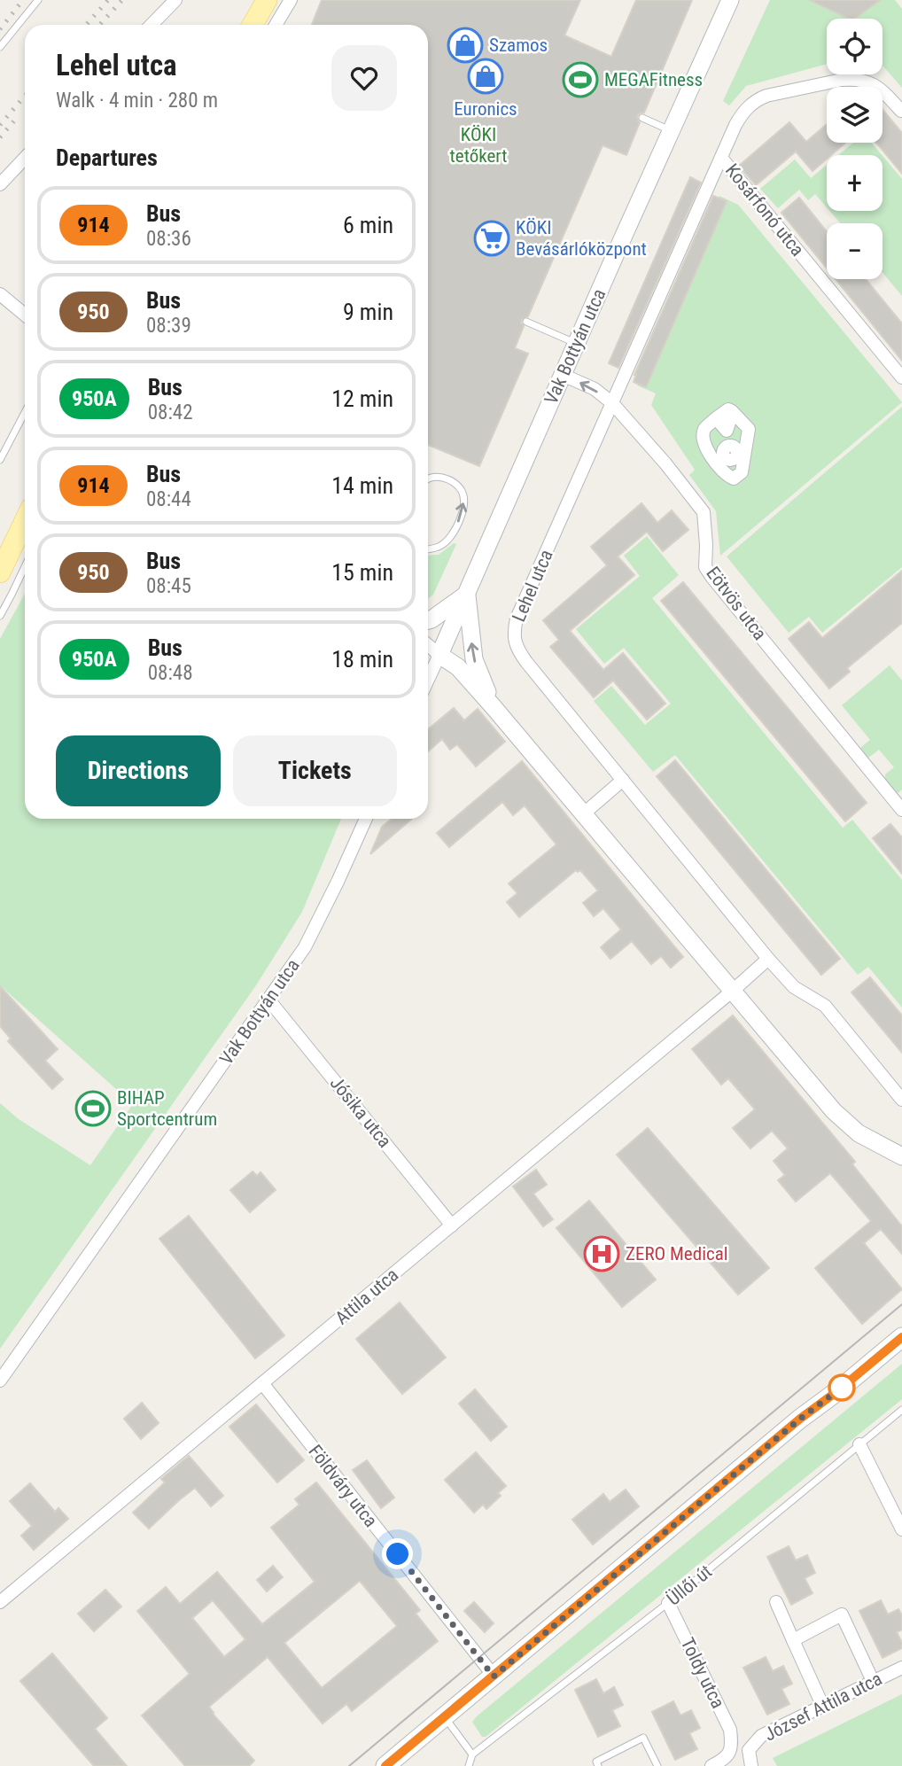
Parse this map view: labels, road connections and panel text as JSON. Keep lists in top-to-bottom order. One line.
{"streets":{"street":["Kosárfonó utca","Vak Bottyán utca","Lehel utca","Eötvös utca","Jósika utca","Attila utca","Földváry utca","Toldy utca","József Attila utca"],"lane":["Üllői út"]},"crossings":[["Vak Bottyán utca","Eötvös utca"],["Vak Bottyán utca","Jósika utca"],["Lehel utca","Eötvös utca"],["Jósika utca","Attila utca"],["Attila utca","Földváry utca"],["Üllői út","Toldy utca"]],"parks":["KÖKI tetőkert"],"places":{"shop":["Szamos","Euronics"],"sports":["MEGAFitness","BIHAP Sportcentrum"],"supermarket":["KÖKI Bevásárlóközpont"],"hospital":["ZERO Medical"]},"lines":["bus line 914"],"page":{"map_buttons":["+","−"],"heading":[["Lehel utca","Walk · 4 min · 280 m"],"Departures"],"list":[{"mark":"914","name":"Bus","note":"08:36","value":"6 min"},{"mark":"950","name":"Bus","note":"08:39","value":"9 min"},{"mark":"950A","name":"Bus","note":"08:42","value":"12 min"},{"mark":"914","name":"Bus","note":"08:44","value":"14 min"},{"mark":"950","name":"Bus","note":"08:45","value":"15 min"},{"mark":"950A","name":"Bus","note":"08:48","value":"18 min"}],"buttons":["Directions","Tickets"]}}
